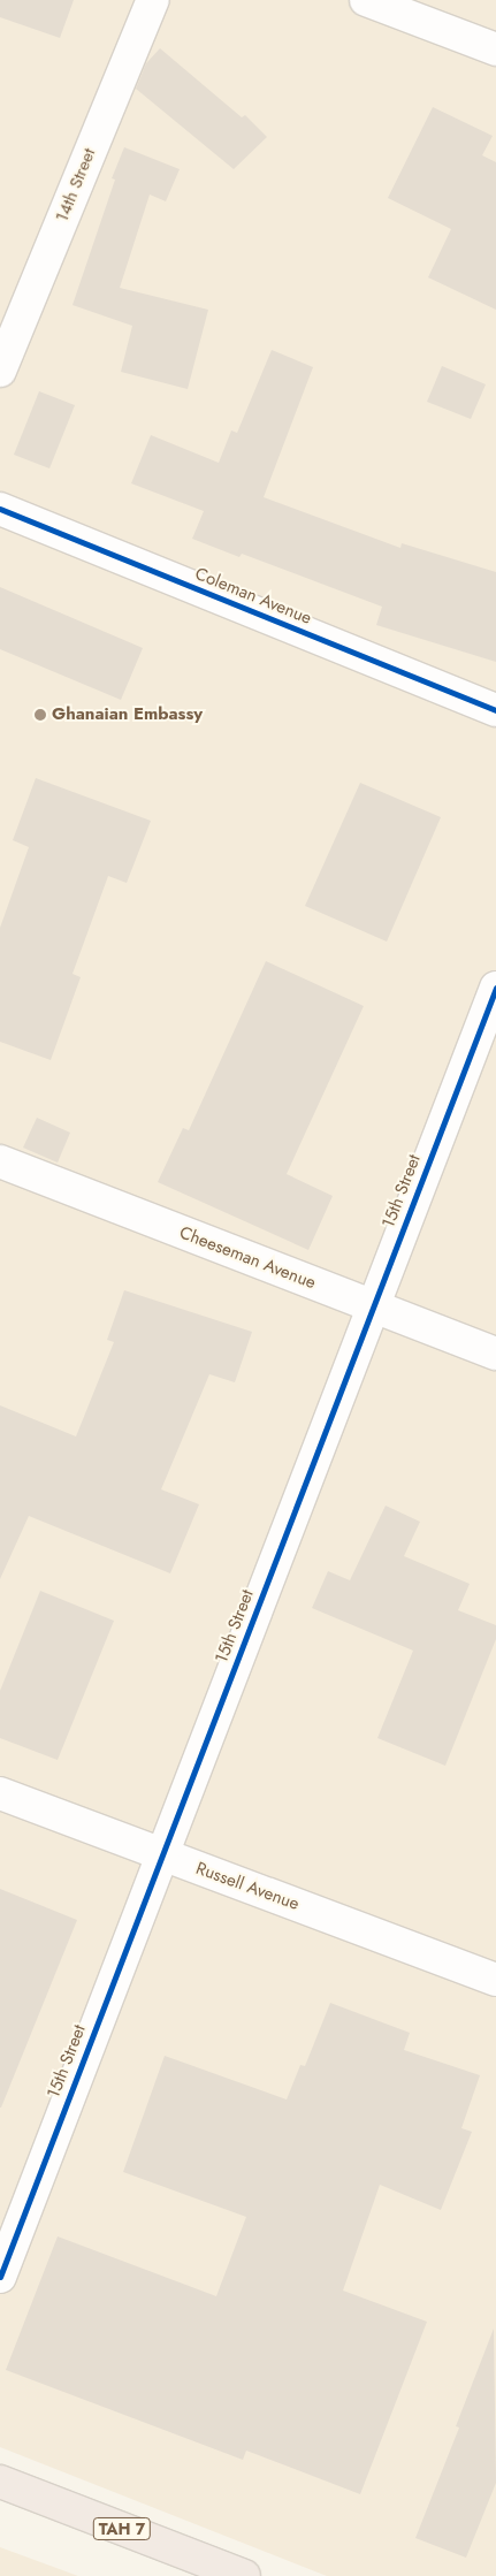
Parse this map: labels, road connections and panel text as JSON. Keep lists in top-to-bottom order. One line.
{"streets":{"highway":["TAH 7"],"street":["14th Street","Coleman Avenue","15th Street","Cheeseman Avenue","Russell Avenue"]},"crossings":[["15th Street","Cheeseman Avenue"],["15th Street","Russell Avenue"]],"places":["Ghanaian Embassy"]}
